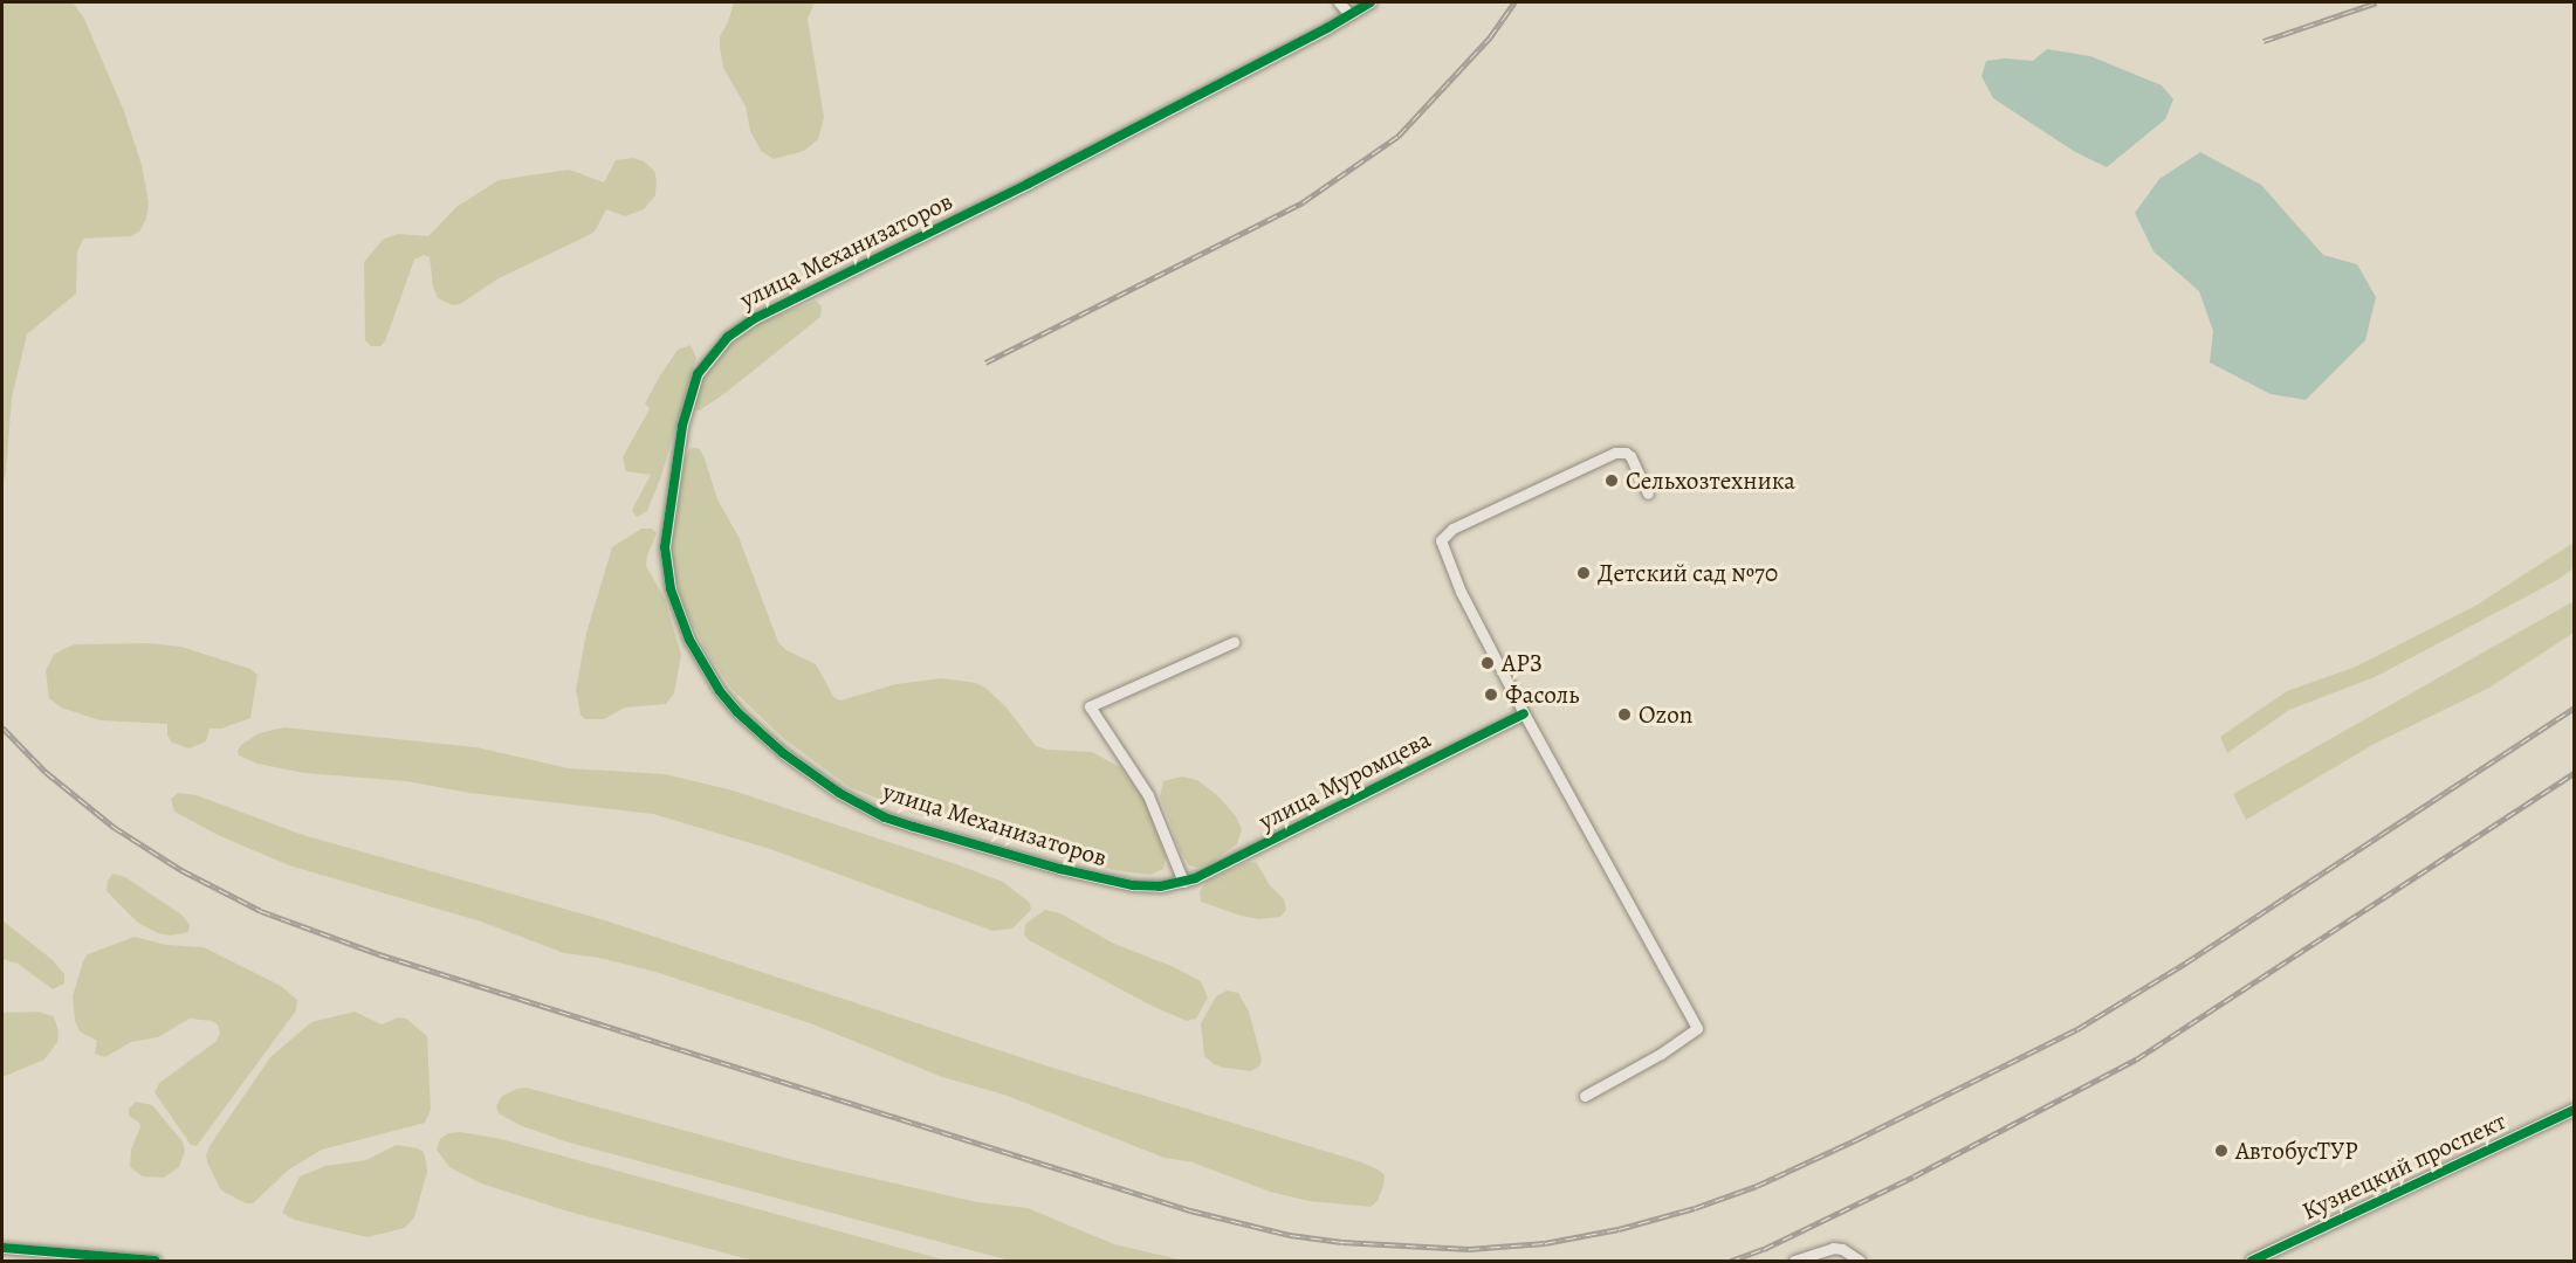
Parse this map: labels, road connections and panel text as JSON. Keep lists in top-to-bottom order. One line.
{"streets":{"street":["улица Механизаторов","улица Муромцева","Кузнецкий проспект"]},"crossings":[["улица Механизаторов","улица Муромцева"]],"places":["Сельхозтехника","Детский сад №70","АРЗ","Фасоль","Ozon","АвтобусТУР"]}
